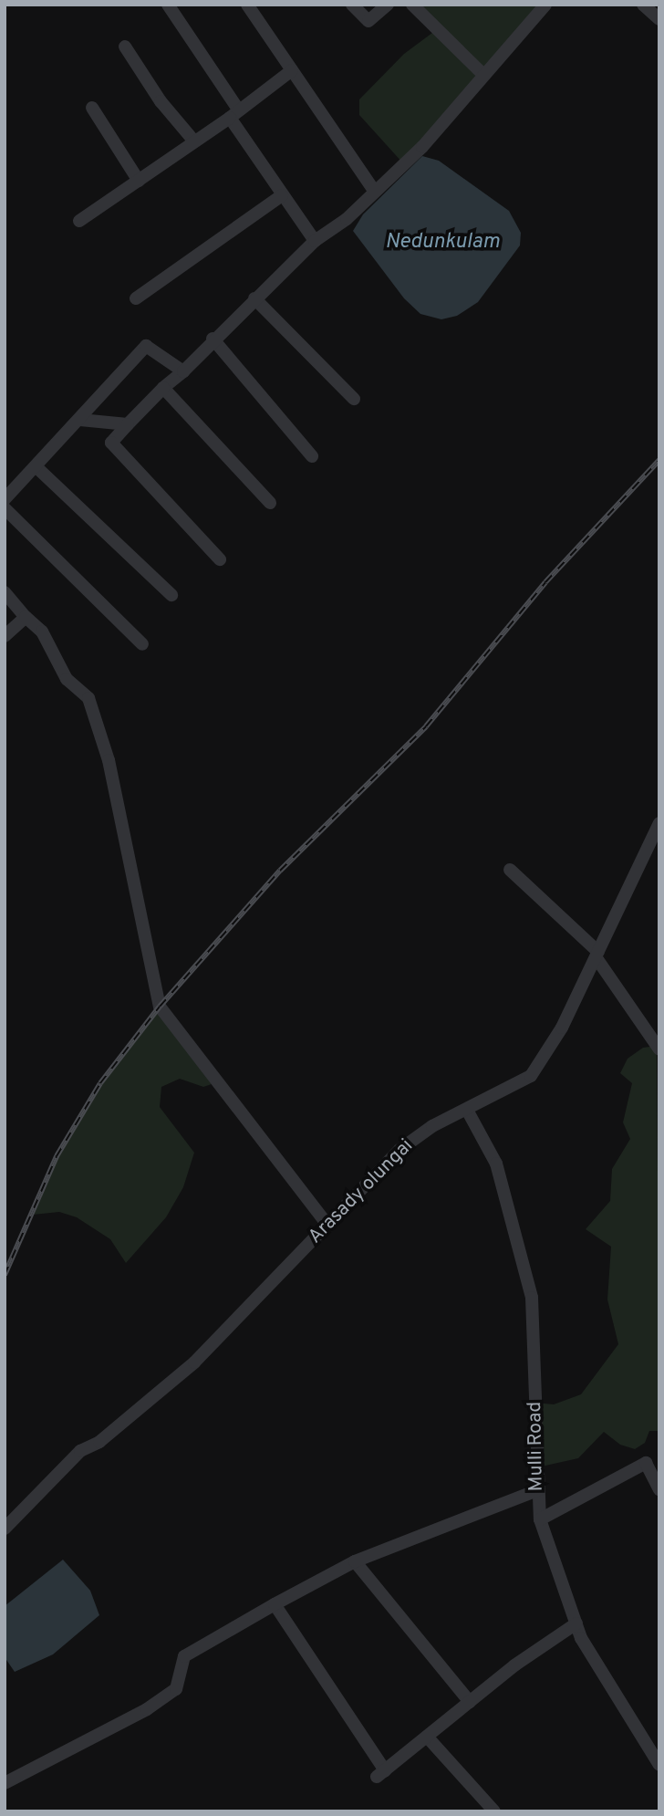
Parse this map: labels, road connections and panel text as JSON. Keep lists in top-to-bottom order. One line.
{"streets":{"street":["Arasady olungai","Mulli Road"]},"crossings":[["Arasady olungai","Mulli Road"]],"water":["Nedunkulam"]}
